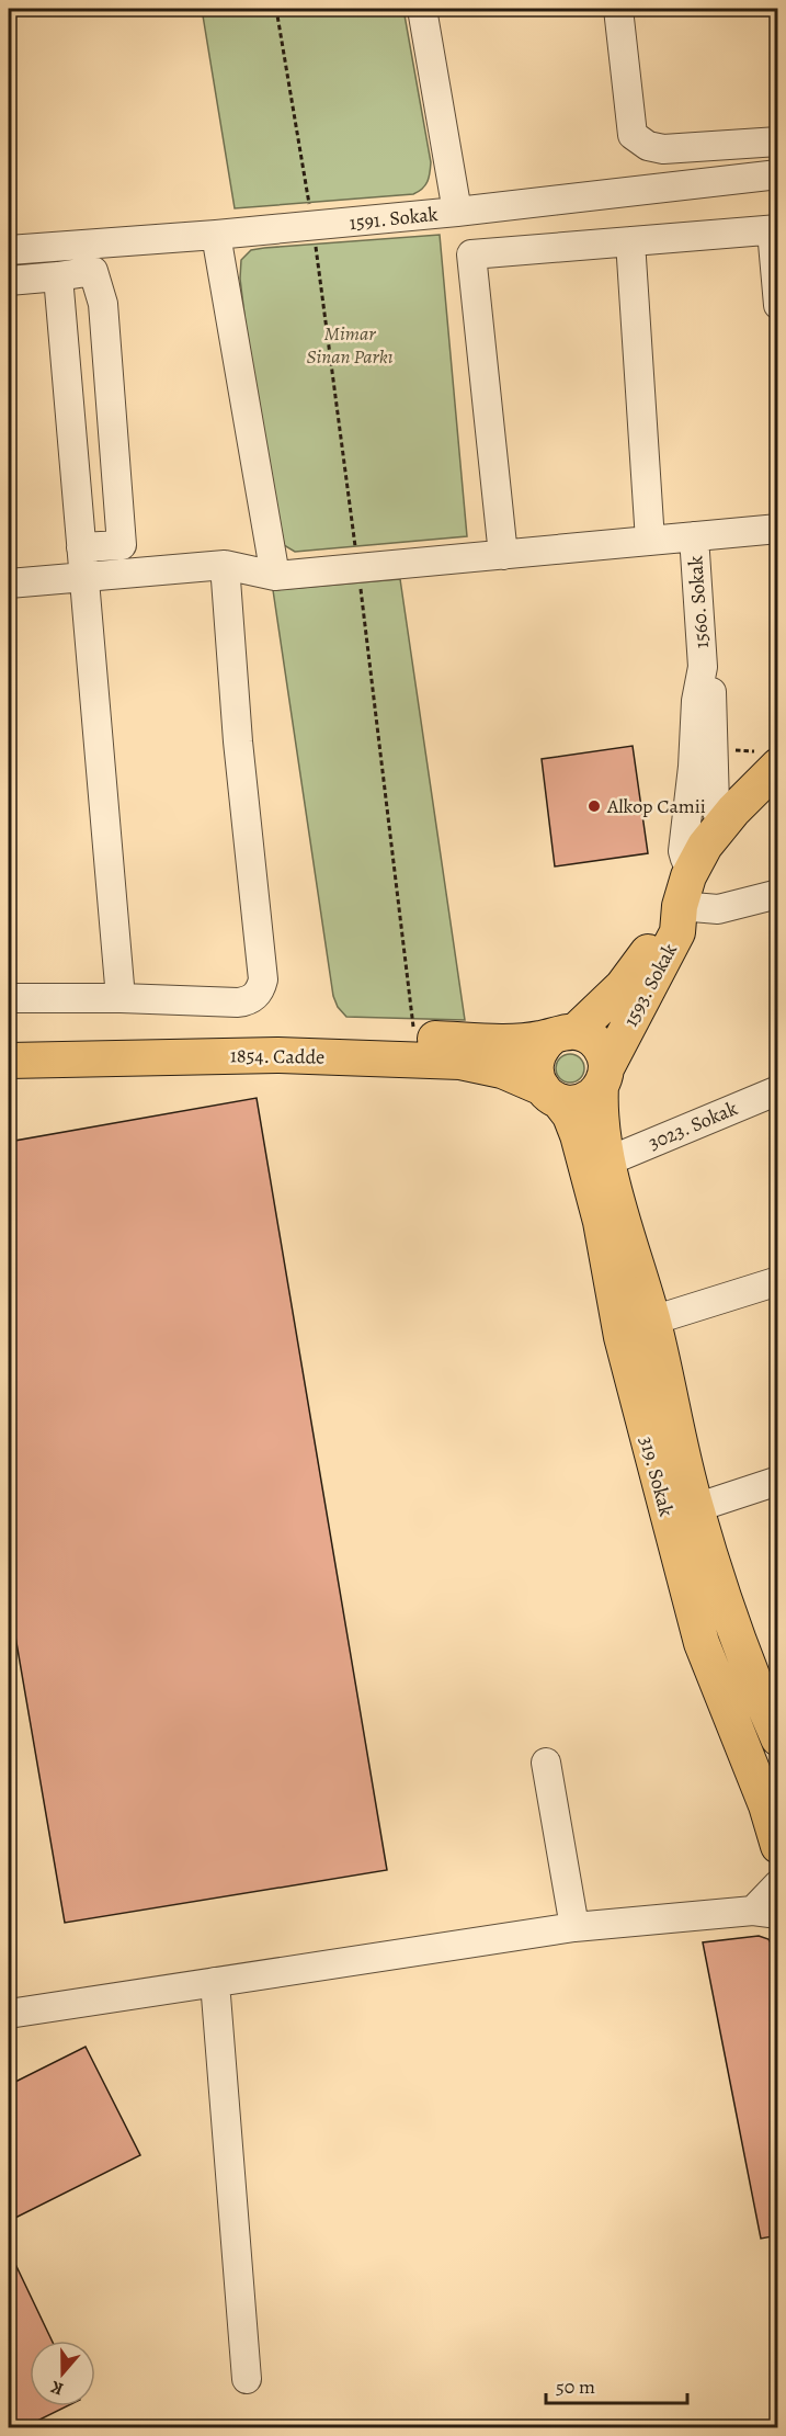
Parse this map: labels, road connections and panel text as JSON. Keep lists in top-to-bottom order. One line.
{"streets":{"main road":["1593. Sokak","1854. Cadde","319. Sokak"],"street":["1591. Sokak","1560. Sokak","3023. Sokak"]},"crossings":[["1593. Sokak","1854. Cadde"],["1593. Sokak","319. Sokak"],["1854. Cadde","319. Sokak"],["3023. Sokak","319. Sokak"]],"parks":["Mimar Sinan Parkı"],"places":["Alkop Camii"],"scale_bar":"50 m","north":"bottom"}
